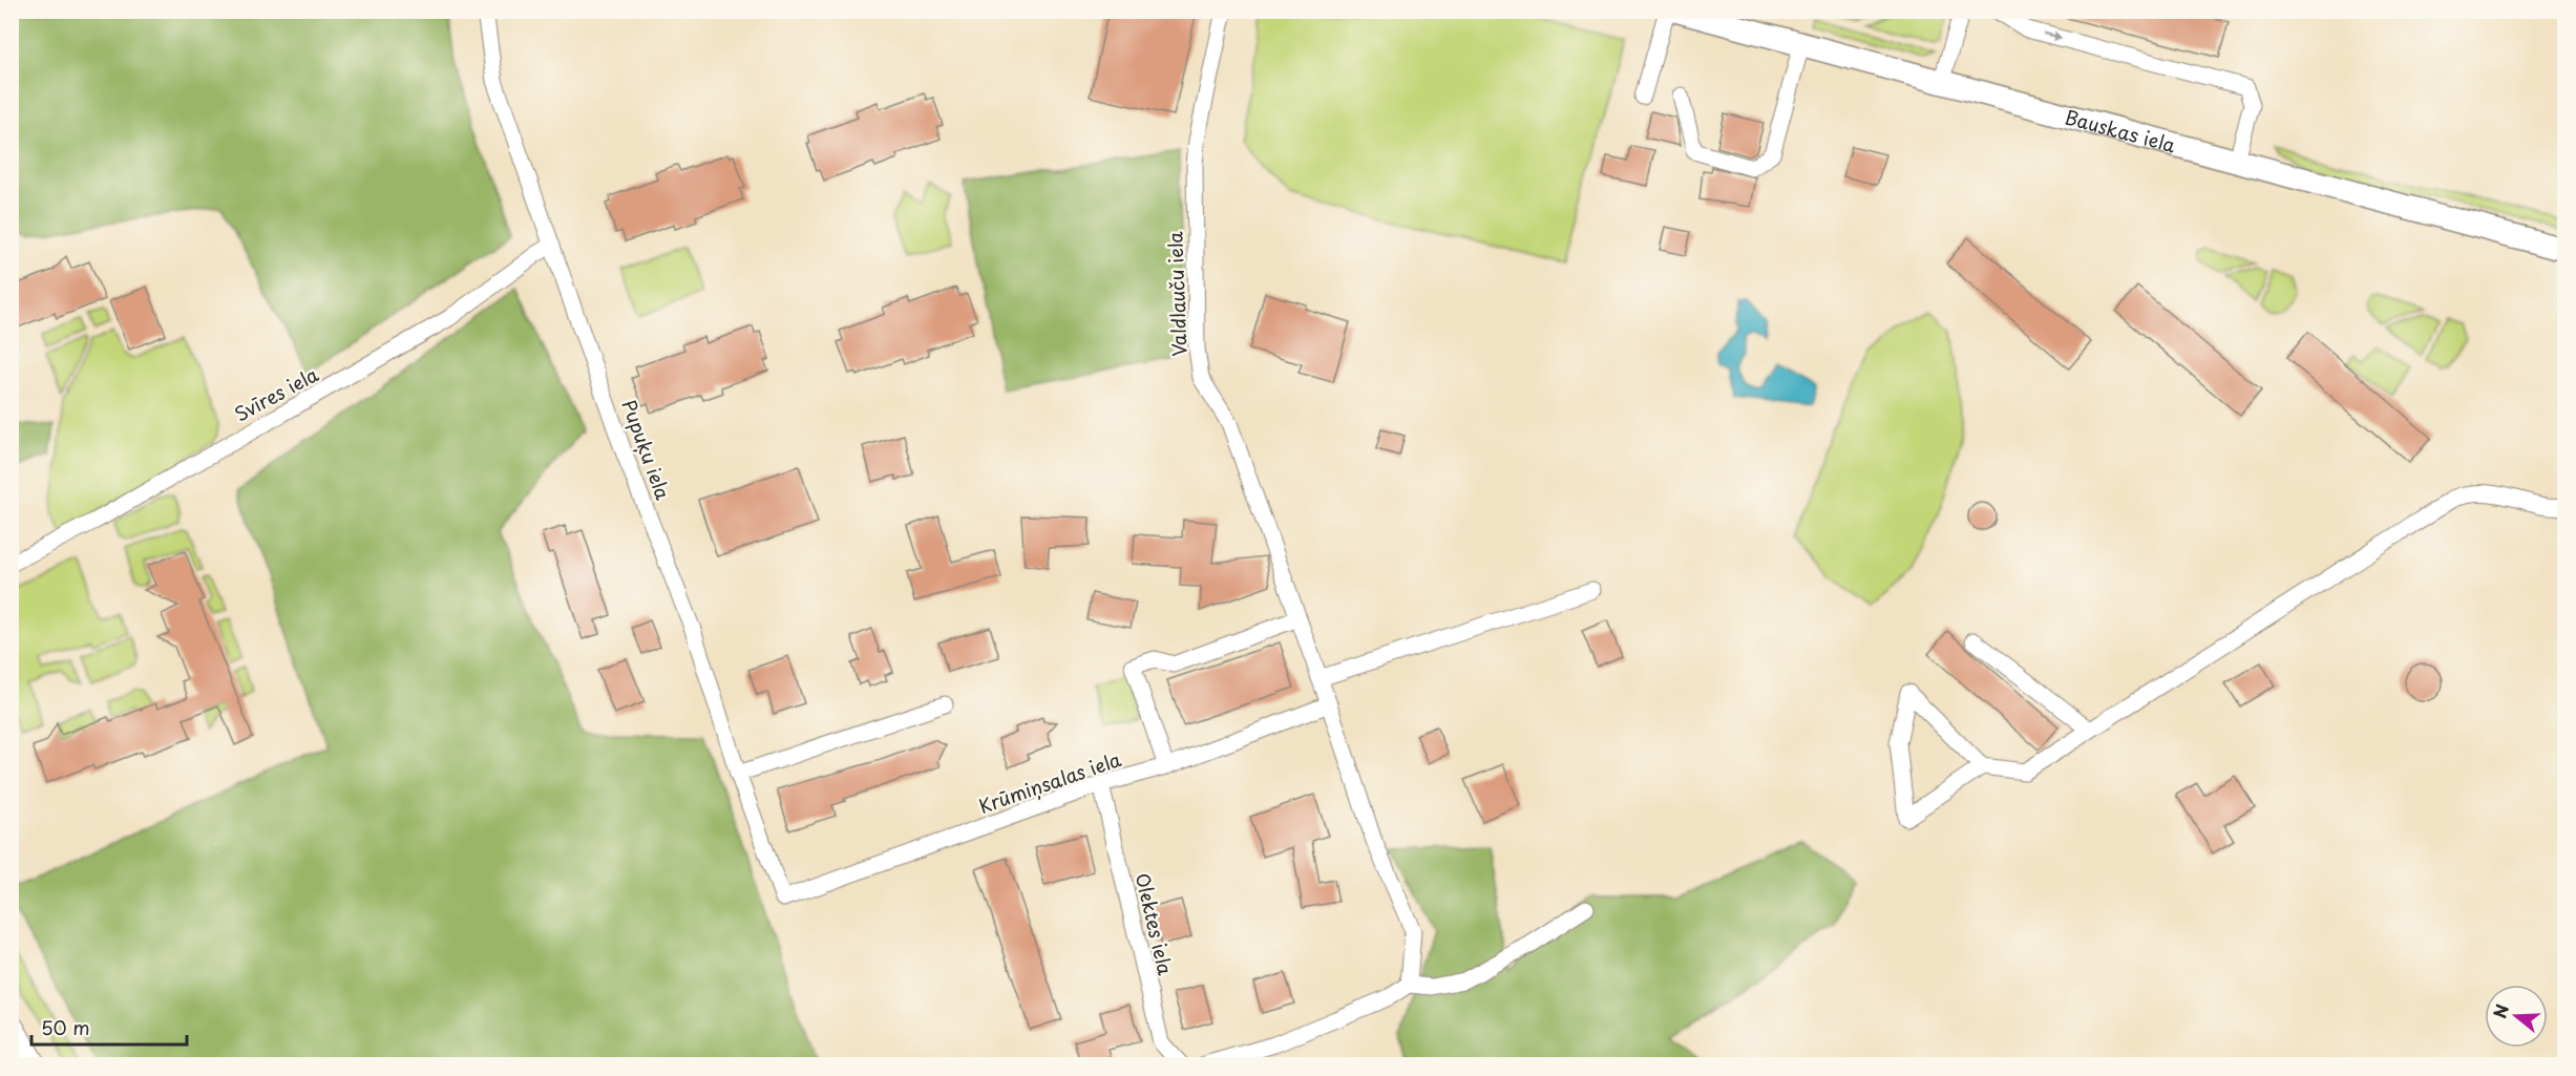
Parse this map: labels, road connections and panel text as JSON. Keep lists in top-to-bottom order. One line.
{"streets":{"main road":["Bauskas iela"],"street":["Valdlauču iela","Svīres iela","Pupuķu iela","Krūmiņsalas iela","Olektes iela"]},"crossings":[["Valdlauču iela","Krūmiņsalas iela"],["Svīres iela","Pupuķu iela"],["Pupuķu iela","Krūmiņsalas iela"],["Krūmiņsalas iela","Olektes iela"]],"scale_bar":"50 m","north":"left"}
